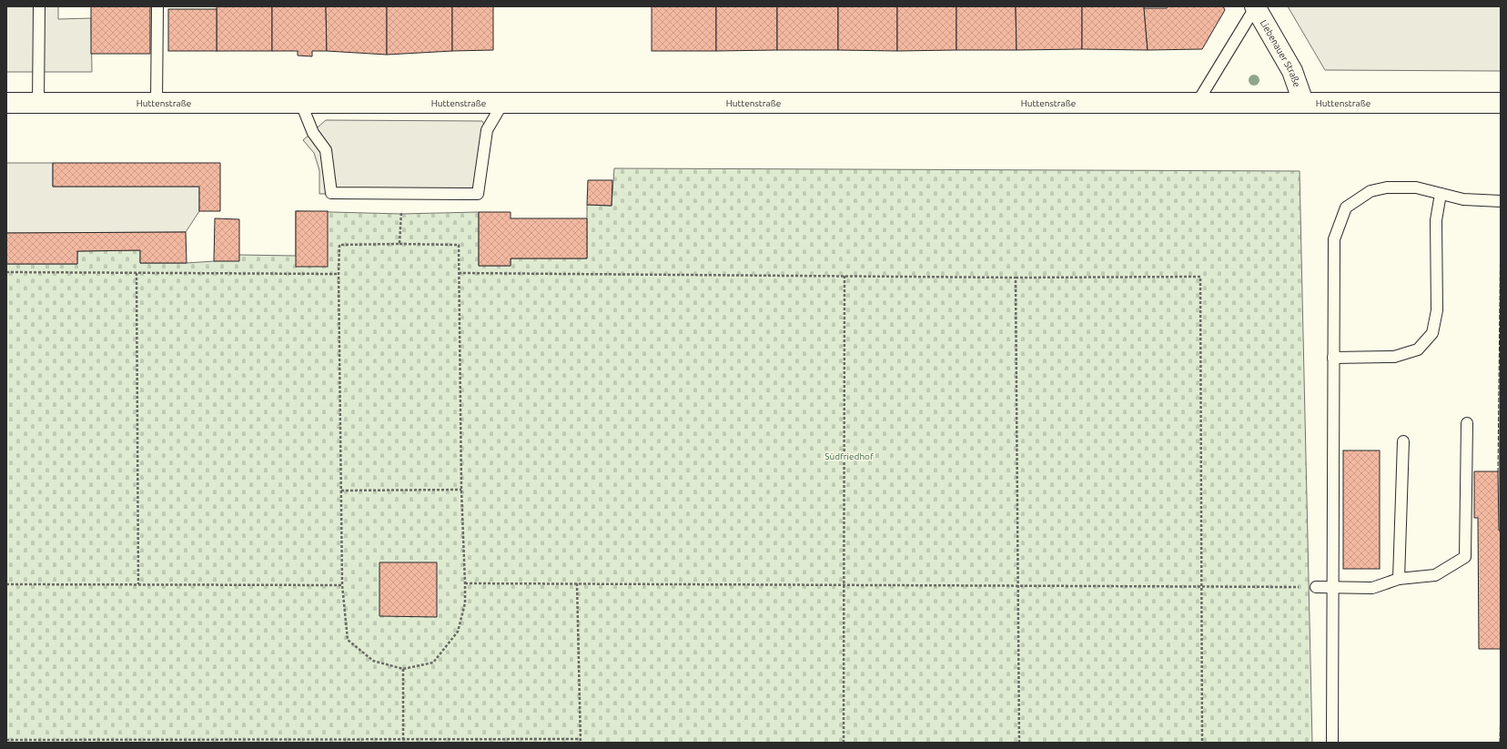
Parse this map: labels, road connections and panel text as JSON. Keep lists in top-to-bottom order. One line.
{"streets":{"street":["Liebenauer Straße","Huttenstraße"]},"crossings":[["Liebenauer Straße","Huttenstraße"]],"parks":["Südfriedhof"]}
